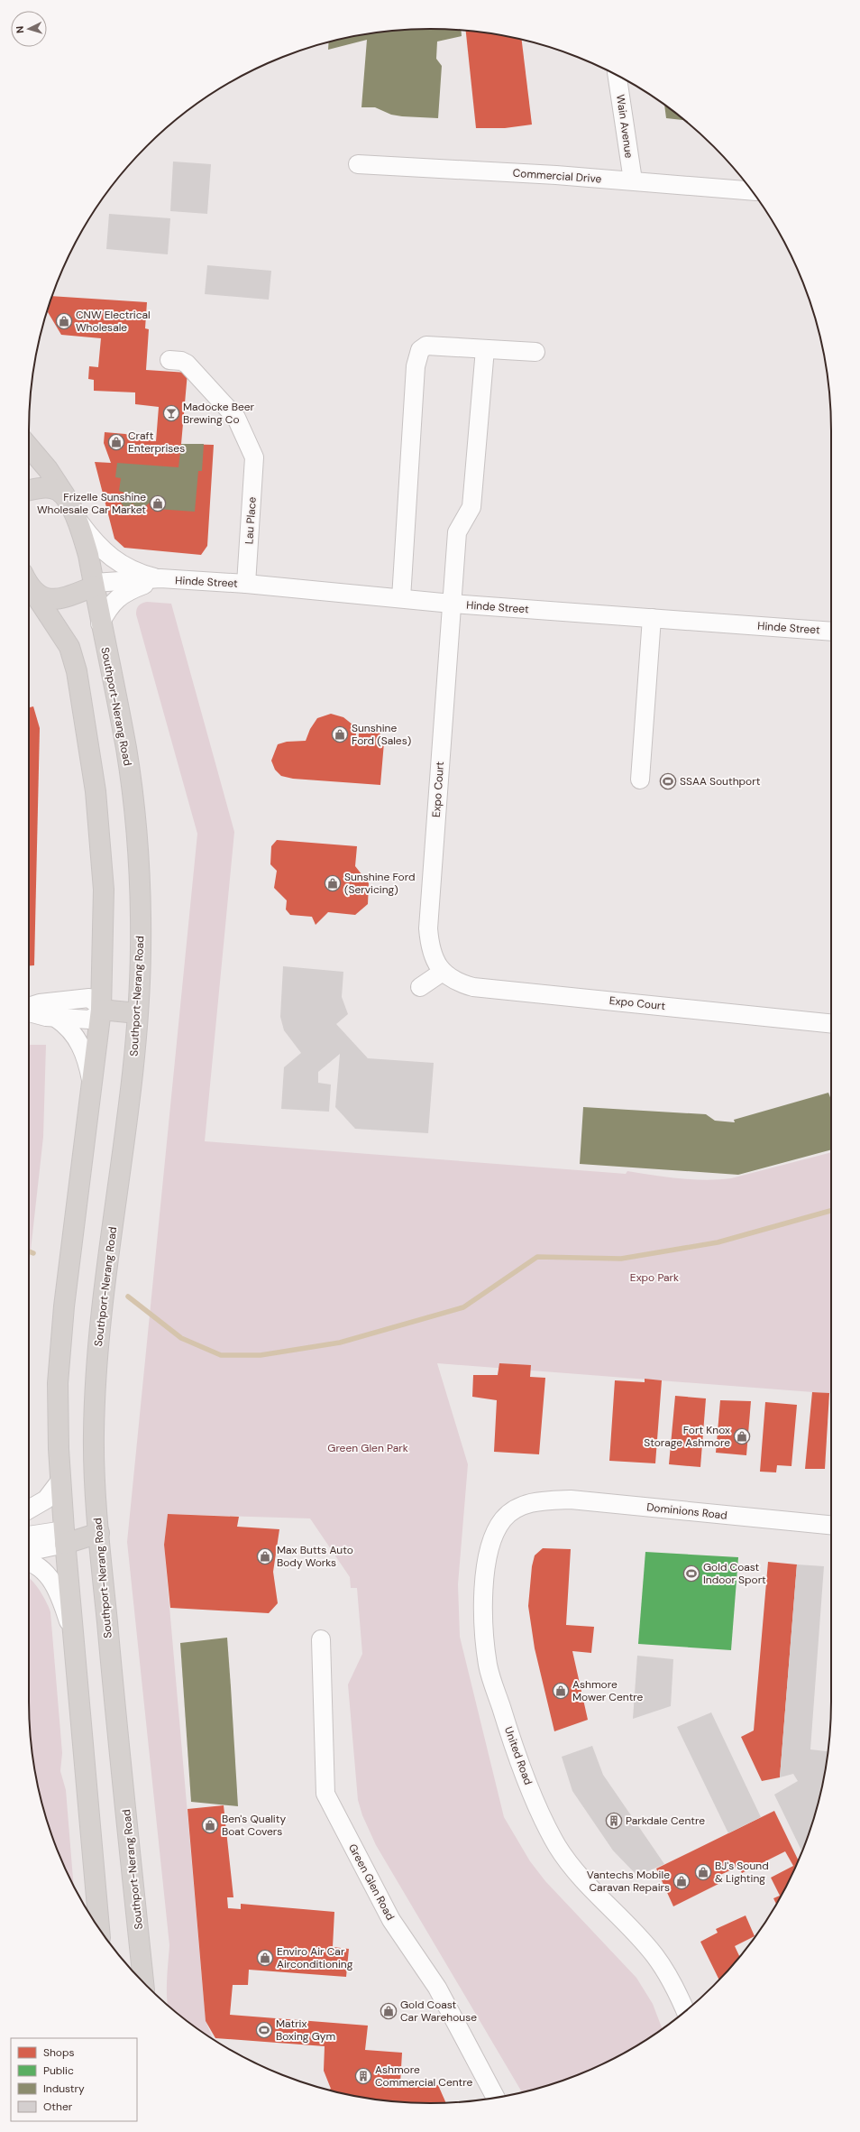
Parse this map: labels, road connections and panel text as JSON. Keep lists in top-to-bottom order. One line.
{"streets":{"main road":["Southport-Nerang Road"],"street":["Wain Avenue","Commercial Drive","Lau Place","Hinde Street","Expo Court","Dominions Road","United Road","Green Glen Road"]},"crossings":[["Wain Avenue","Commercial Drive"],["Lau Place","Hinde Street"],["Hinde Street","Southport-Nerang Road"],["Hinde Street","Expo Court"],["Dominions Road","United Road"]],"parks":["Expo Park","Green Glen Park"],"places":{"shop":["CNW Electrical Wholesale","Craft Enterprises","Frizelle Sunshine Wholesale Car Market","Sunshine Ford (Sales)","Sunshine Ford (Servicing)","Fort Knox Storage Ashmore","Max Butts Auto Body Works","Ashmore Mower Centre","Ben's Quality Boat Covers","BJ's Sound & Lighting","Vantechs Mobile Caravan Repairs","Enviro Air Car Airconditioning","Gold Coast Car Warehouse"],"bar":["Madocke Beer Brewing Co"],"sports":["SSAA Southport","Gold Coast Indoor Sport","Matrix Boxing Gym"],"building":["Parkdale Centre","Ashmore Commercial Centre"]},"legend":["Shops","Public","Industry","Other"],"north":"left"}
